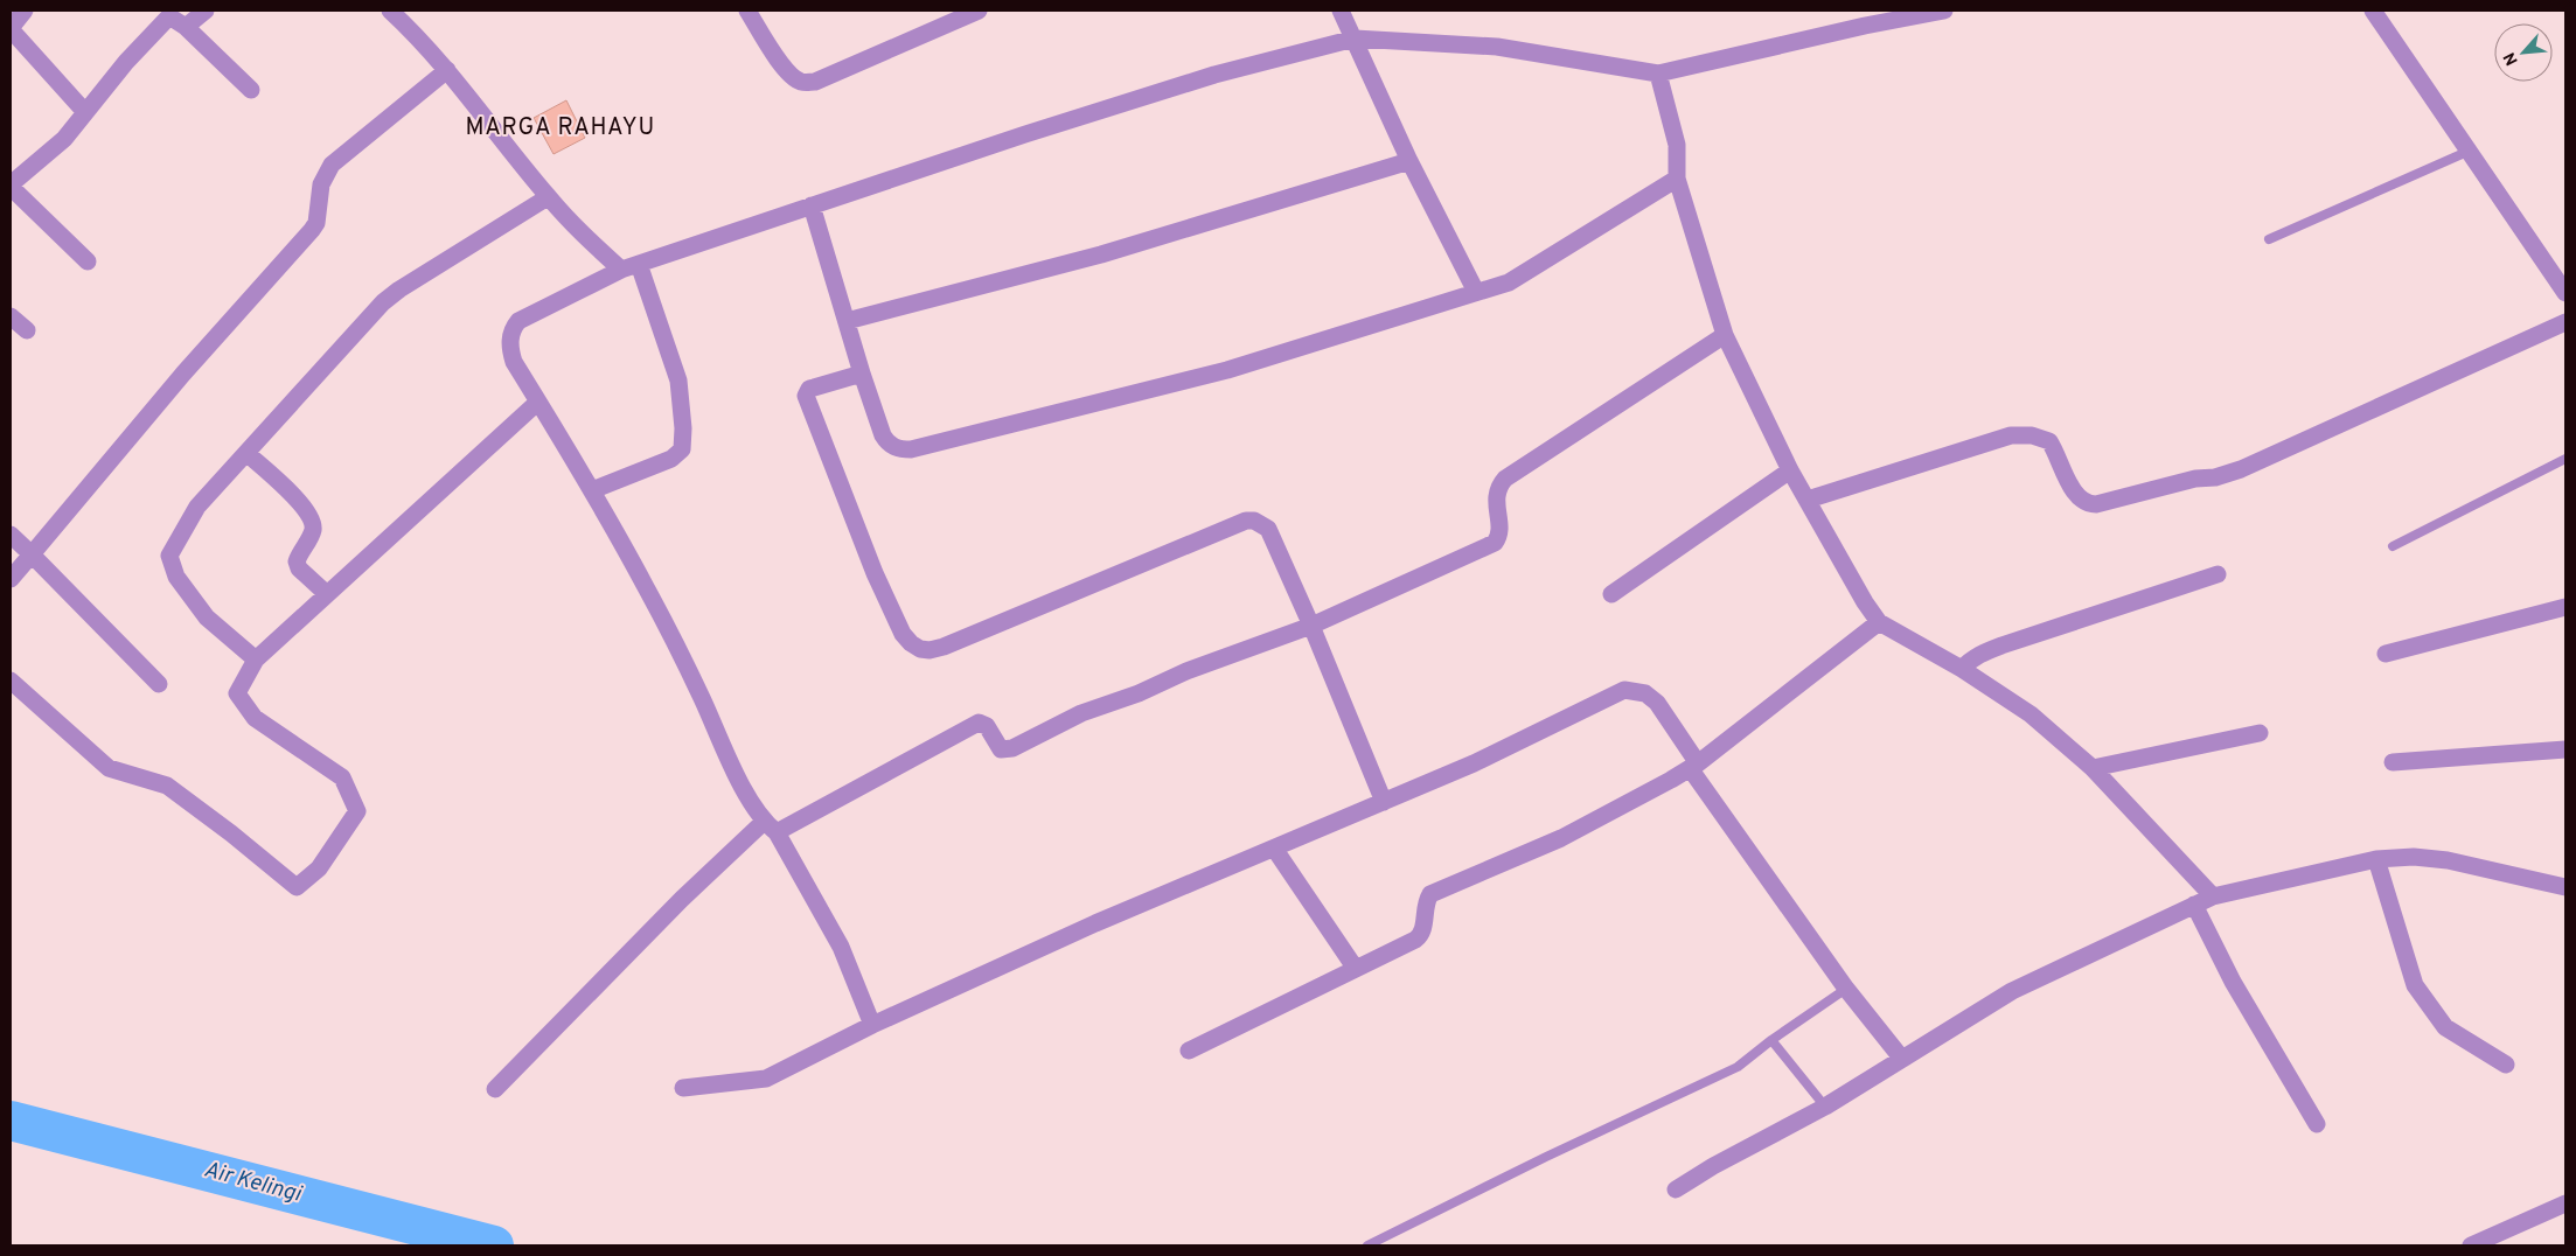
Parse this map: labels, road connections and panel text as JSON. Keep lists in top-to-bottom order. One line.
{"districts":["MARGA RAHAYU"],"water":["Air Kelingi"],"north":"bottom left"}
